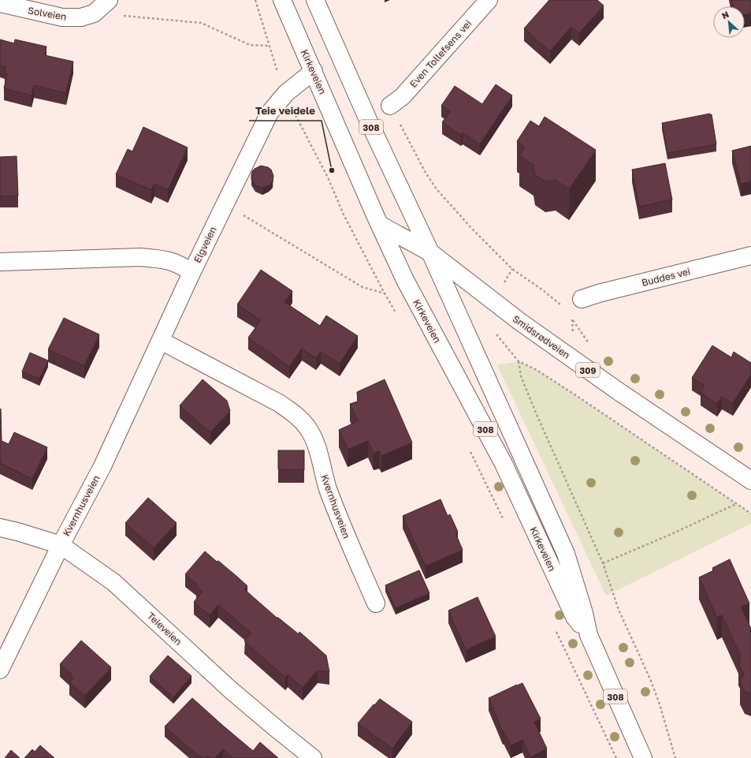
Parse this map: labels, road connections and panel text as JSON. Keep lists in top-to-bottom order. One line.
{"streets":{"street":["Solveien","Even Tollefsens vei","Kirkeveien","308","Elgveien","Buddes vei","Smidsrødveien","309","Kvernhusveien","Teieveien"]},"crossings":[["Kirkeveien","Elgveien"],["Kirkeveien","Smidsrødveien"],["Elgveien","Kvernhusveien"],["Kvernhusveien","Teieveien"]],"places":["Teie veidele"],"north":"top left"}
